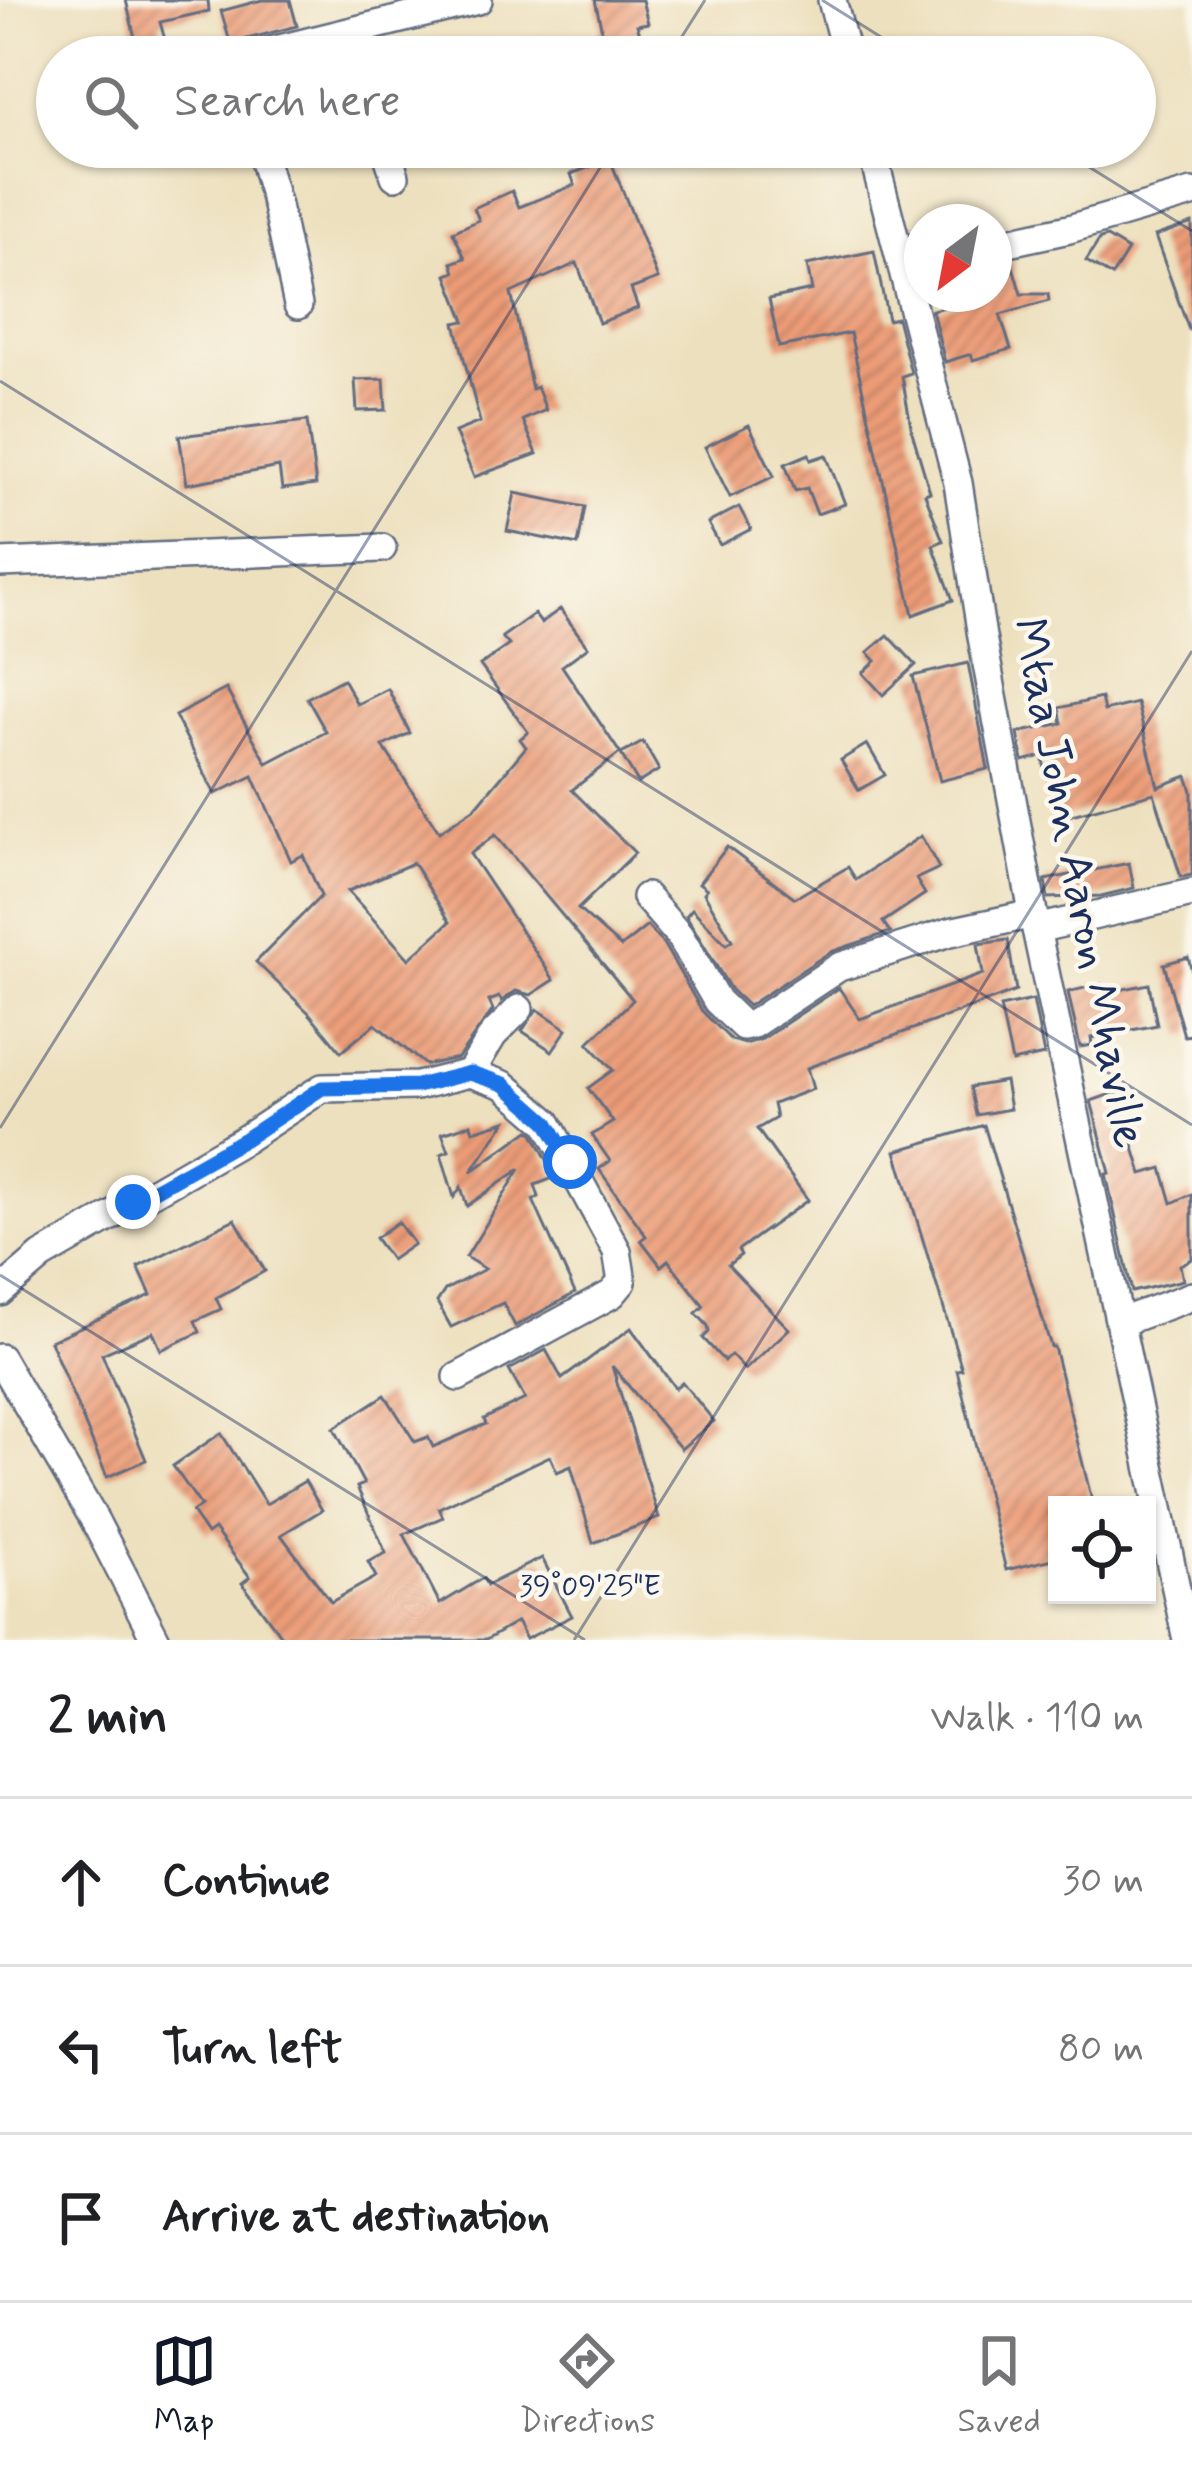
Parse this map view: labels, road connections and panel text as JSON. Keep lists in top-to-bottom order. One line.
{"streets":{"street":["Mtaa John Aaron Mhaville"]},"north":"bottom left","page":{"search":"Search here","heading":["2 min","Walk · 110 m"],"list":[["Continue","30 m"],["Turn left","80 m"],"Arrive at destination"],"nav":["Map","Directions","Saved"]},"coordinates":["39°09'25\"E"]}
